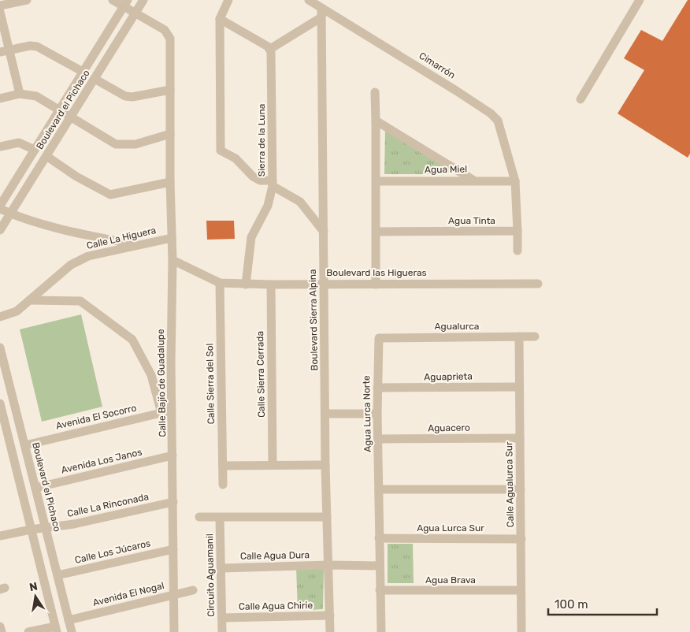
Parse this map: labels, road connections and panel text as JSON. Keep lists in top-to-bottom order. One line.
{"streets":{"street":["Cimarrón","Boulevard el Pichaco","Sierra de la Luna","Agua Miel","Agua Tinta","Calle La Higuera","Boulevard las Higueras","Boulevard Sierra Alpina","Agualurca","Calle Sierra Cerrada","Aguaprieta","Calle Bajío de Guadalupe","Calle Sierra del Sol","Agua Lurca Norte","Avenida El Socorro","Aguacero","Avenida Los Janos","Calle Agualurca Sur","Calle La Rinconada","Agua Lurca Sur","Calle Los Júcaros","Calle Agua Dura","Circuito Aguamanil","Agua Brava","Avenida El Nogal","Calle Agua Chirie"]},"crossings":[["Cimarrón","Agua Miel"],["Cimarrón","Boulevard Sierra Alpina"],["Boulevard el Pichaco","Calle Bajío de Guadalupe"],["Boulevard el Pichaco","Avenida El Socorro"],["Boulevard el Pichaco","Avenida Los Janos"],["Boulevard el Pichaco","Calle La Rinconada"],["Boulevard el Pichaco","Calle Los Júcaros"],["Boulevard el Pichaco","Avenida El Nogal"],["Sierra de la Luna","Boulevard las Higueras"],["Calle La Higuera","Calle Bajío de Guadalupe"],["Boulevard las Higueras","Boulevard Sierra Alpina"],["Boulevard las Higueras","Calle Sierra Cerrada"],["Boulevard las Higueras","Calle Bajío de Guadalupe"],["Boulevard las Higueras","Calle Sierra del Sol"],["Boulevard Sierra Alpina","Calle Agua Dura"],["Boulevard Sierra Alpina","Calle Agua Chirie"],["Agualurca","Agua Lurca Norte"],["Agualurca","Calle Agualurca Sur"],["Aguaprieta","Agua Lurca Norte"],["Aguaprieta","Calle Agualurca Sur"],["Calle Bajío de Guadalupe","Avenida El Socorro"],["Calle Bajío de Guadalupe","Avenida Los Janos"],["Calle Bajío de Guadalupe","Calle La Rinconada"],["Calle Bajío de Guadalupe","Calle Los Júcaros"],["Calle Bajío de Guadalupe","Avenida El Nogal"],["Agua Lurca Norte","Aguacero"],["Agua Lurca Norte","Agua Lurca Sur"],["Agua Lurca Norte","Calle Agua Dura"],["Agua Lurca Norte","Agua Brava"],["Aguacero","Calle Agualurca Sur"],["Calle Agualurca Sur","Agua Lurca Sur"],["Calle Agualurca Sur","Agua Brava"],["Calle Agua Dura","Circuito Aguamanil"],["Circuito Aguamanil","Calle Agua Chirie"]],"scale_bar":"100 m","north":"top"}
